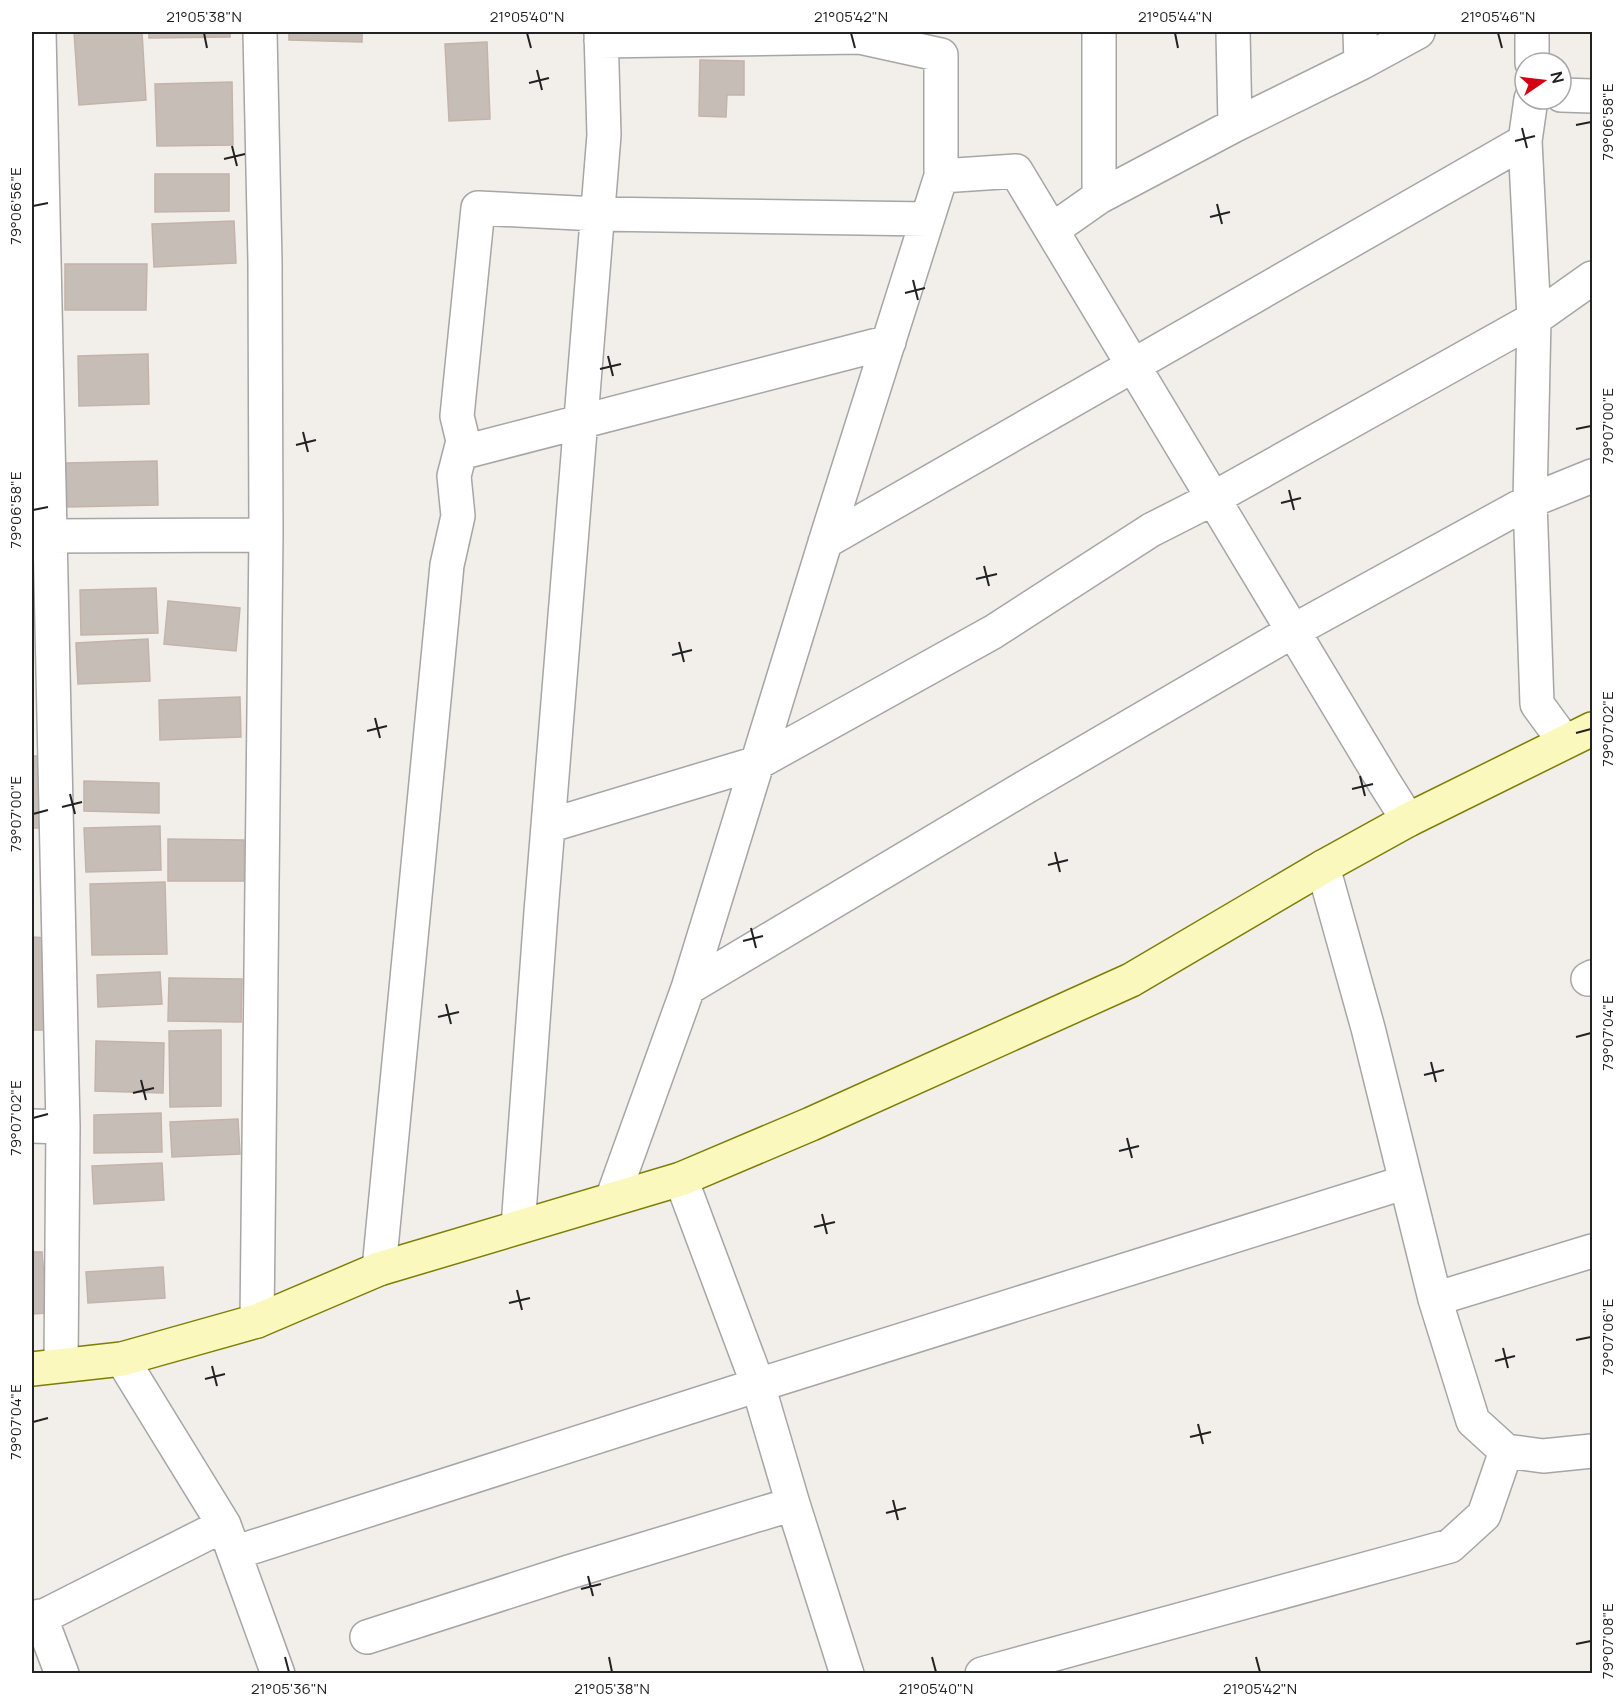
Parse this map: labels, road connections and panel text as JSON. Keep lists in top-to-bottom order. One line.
{"north":"right","coordinates":["21°05'38\"N","21°05'40\"N","21°05'42\"N","21°05'44\"N","21°05'46\"N","79°06'58\"E","79°06'56\"E","79°07'00\"E","79°07'02\"E","79°07'04\"E","79°07'06\"E","79°07'08\"E","21°05'36\"N"]}
